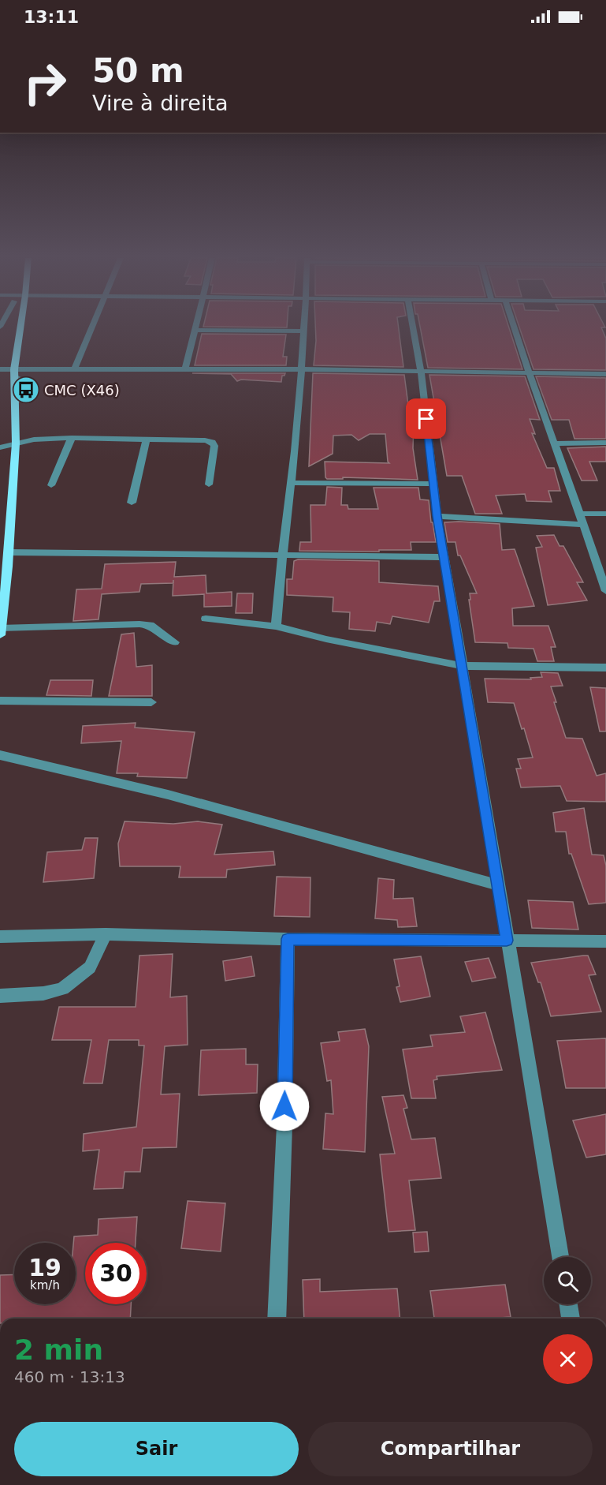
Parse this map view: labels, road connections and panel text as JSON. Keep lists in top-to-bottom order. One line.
{"places":{"bus stop":["CMC (X46)"]},"page":{"status":"13:11","turn":["50 m","Vire à direita"],"speed":"19 km/h","limit":"30","heading":["2 min","460 m · 13:13"],"buttons":["Sair","Compartilhar"]}}
